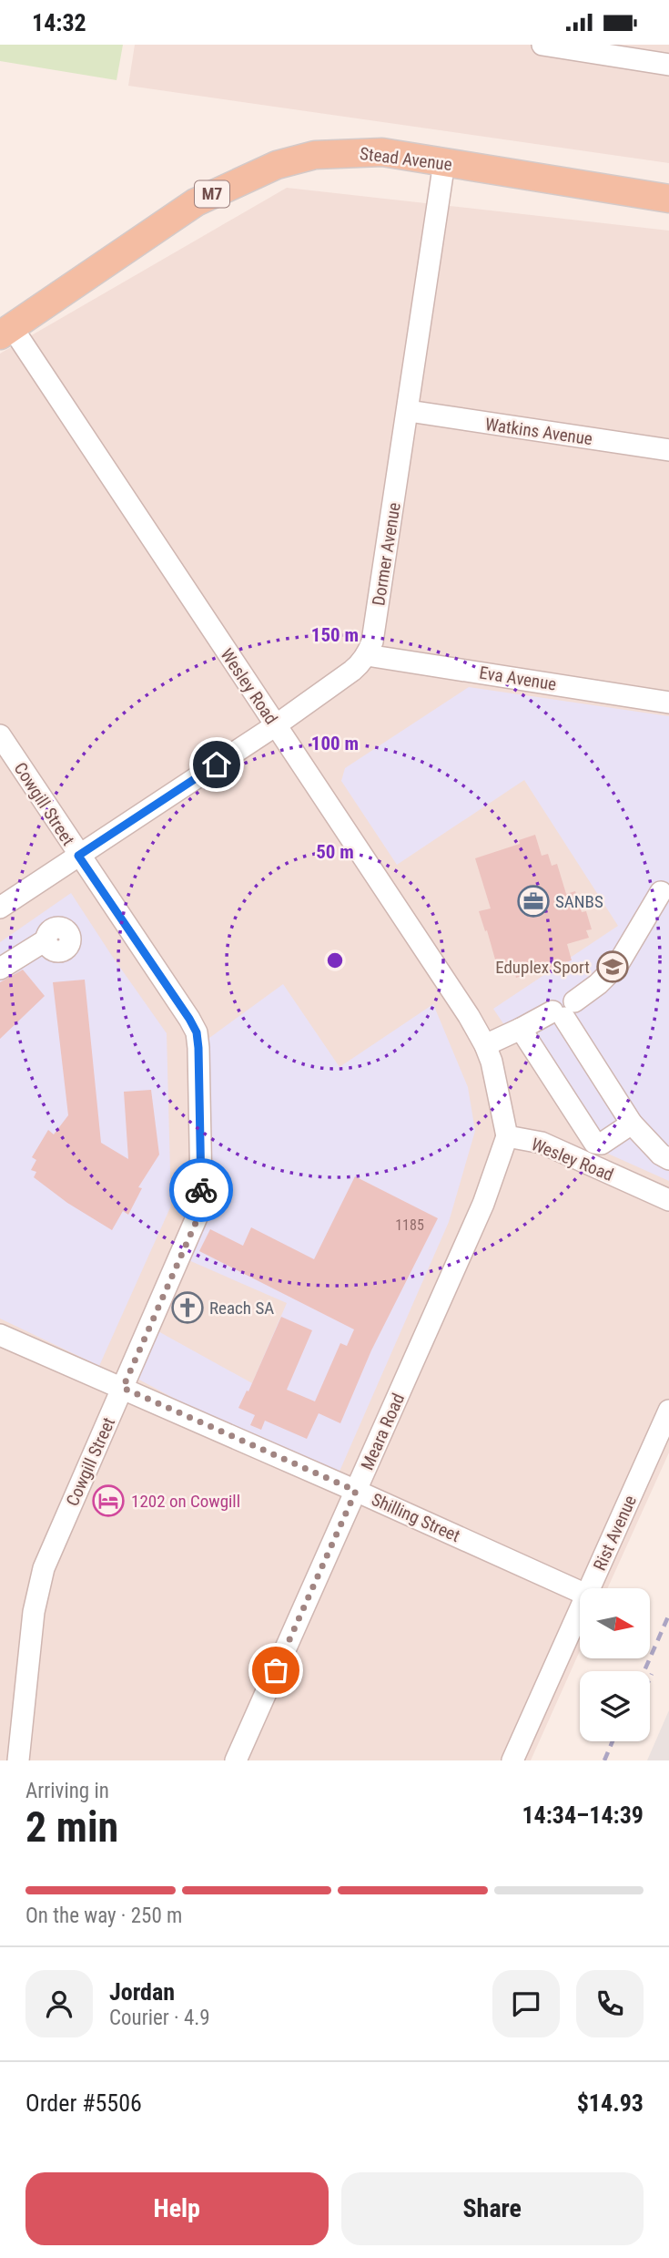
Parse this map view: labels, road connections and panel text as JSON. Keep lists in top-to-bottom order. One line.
{"streets":{"main road":["Stead Avenue","M7"],"street":["Watkins Avenue","Dormer Avenue","Eva Avenue","Wesley Road","Cowgill Street","Meara Road","Shilling Street","Rist Avenue"]},"crossings":[["Stead Avenue","Dormer Avenue"],["Stead Avenue","Wesley Road"],["Watkins Avenue","Dormer Avenue"],["Dormer Avenue","Eva Avenue"],["Wesley Road","Meara Road"],["Cowgill Street","Shilling Street"],["Meara Road","Shilling Street"]],"places":{"office":["SANBS"],"school or university":["Eduplex Sport"],"church":["Reach SA"],"hotel":["1202 on Cowgill"]},"house_numbers":["1185"],"north":"right","page":{"status":"14:32","heading":["2 min","Arriving in","14:34–14:39"],"panel":["Jordan","Courier · 4.9","Order #5506","$14.93"],"bar":"On the way · 250 m","buttons":["Help","Share"]},"rings":["150 m","100 m","50 m"]}
